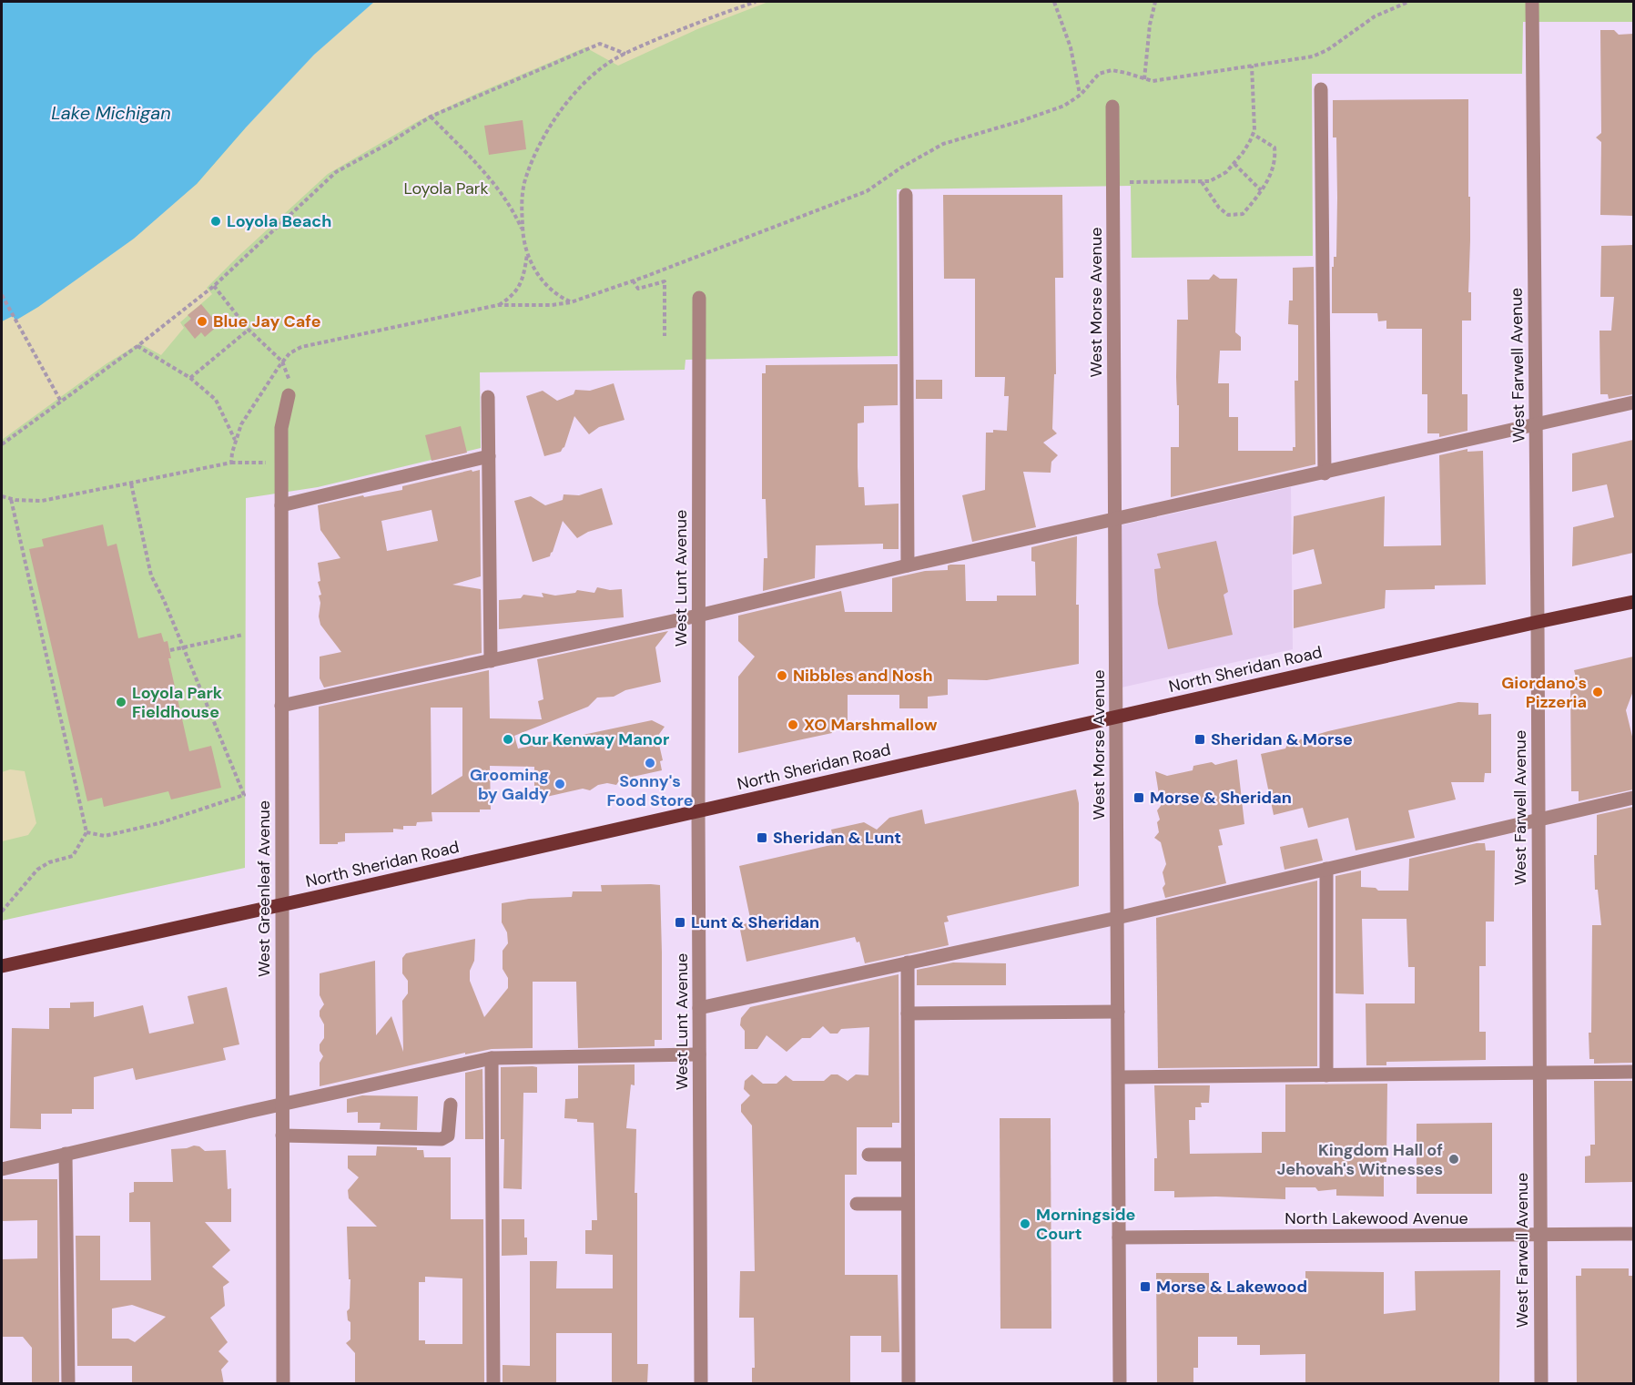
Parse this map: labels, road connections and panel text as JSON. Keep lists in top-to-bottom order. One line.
{"streets":{"main road":["North Sheridan Road"],"street":["West Morse Avenue","West Farwell Avenue","West Lunt Avenue","West Greenleaf Avenue","North Lakewood Avenue"]},"crossings":[["West Morse Avenue","North Sheridan Road"],["West Morse Avenue","North Lakewood Avenue"],["West Farwell Avenue","North Sheridan Road"],["West Farwell Avenue","North Lakewood Avenue"],["West Lunt Avenue","North Sheridan Road"],["North Sheridan Road","West Greenleaf Avenue"]],"water":["Lake Michigan"],"parks":["Loyola Park"],"places":{"other":["Loyola Beach","Blue Jay Cafe","Nibbles and Nosh","Giordano's Pizzeria","Loyola Park Fieldhouse","XO Marshmallow","Our Kenway Manor","Sonny's Food Store","Grooming by Galdy","Kingdom Hall of Jehovah's Witnesses","Morningside Court"],"transit":["Sheridan & Morse","Morse & Sheridan","Sheridan & Lunt","Lunt & Sheridan","Morse & Lakewood"]}}
